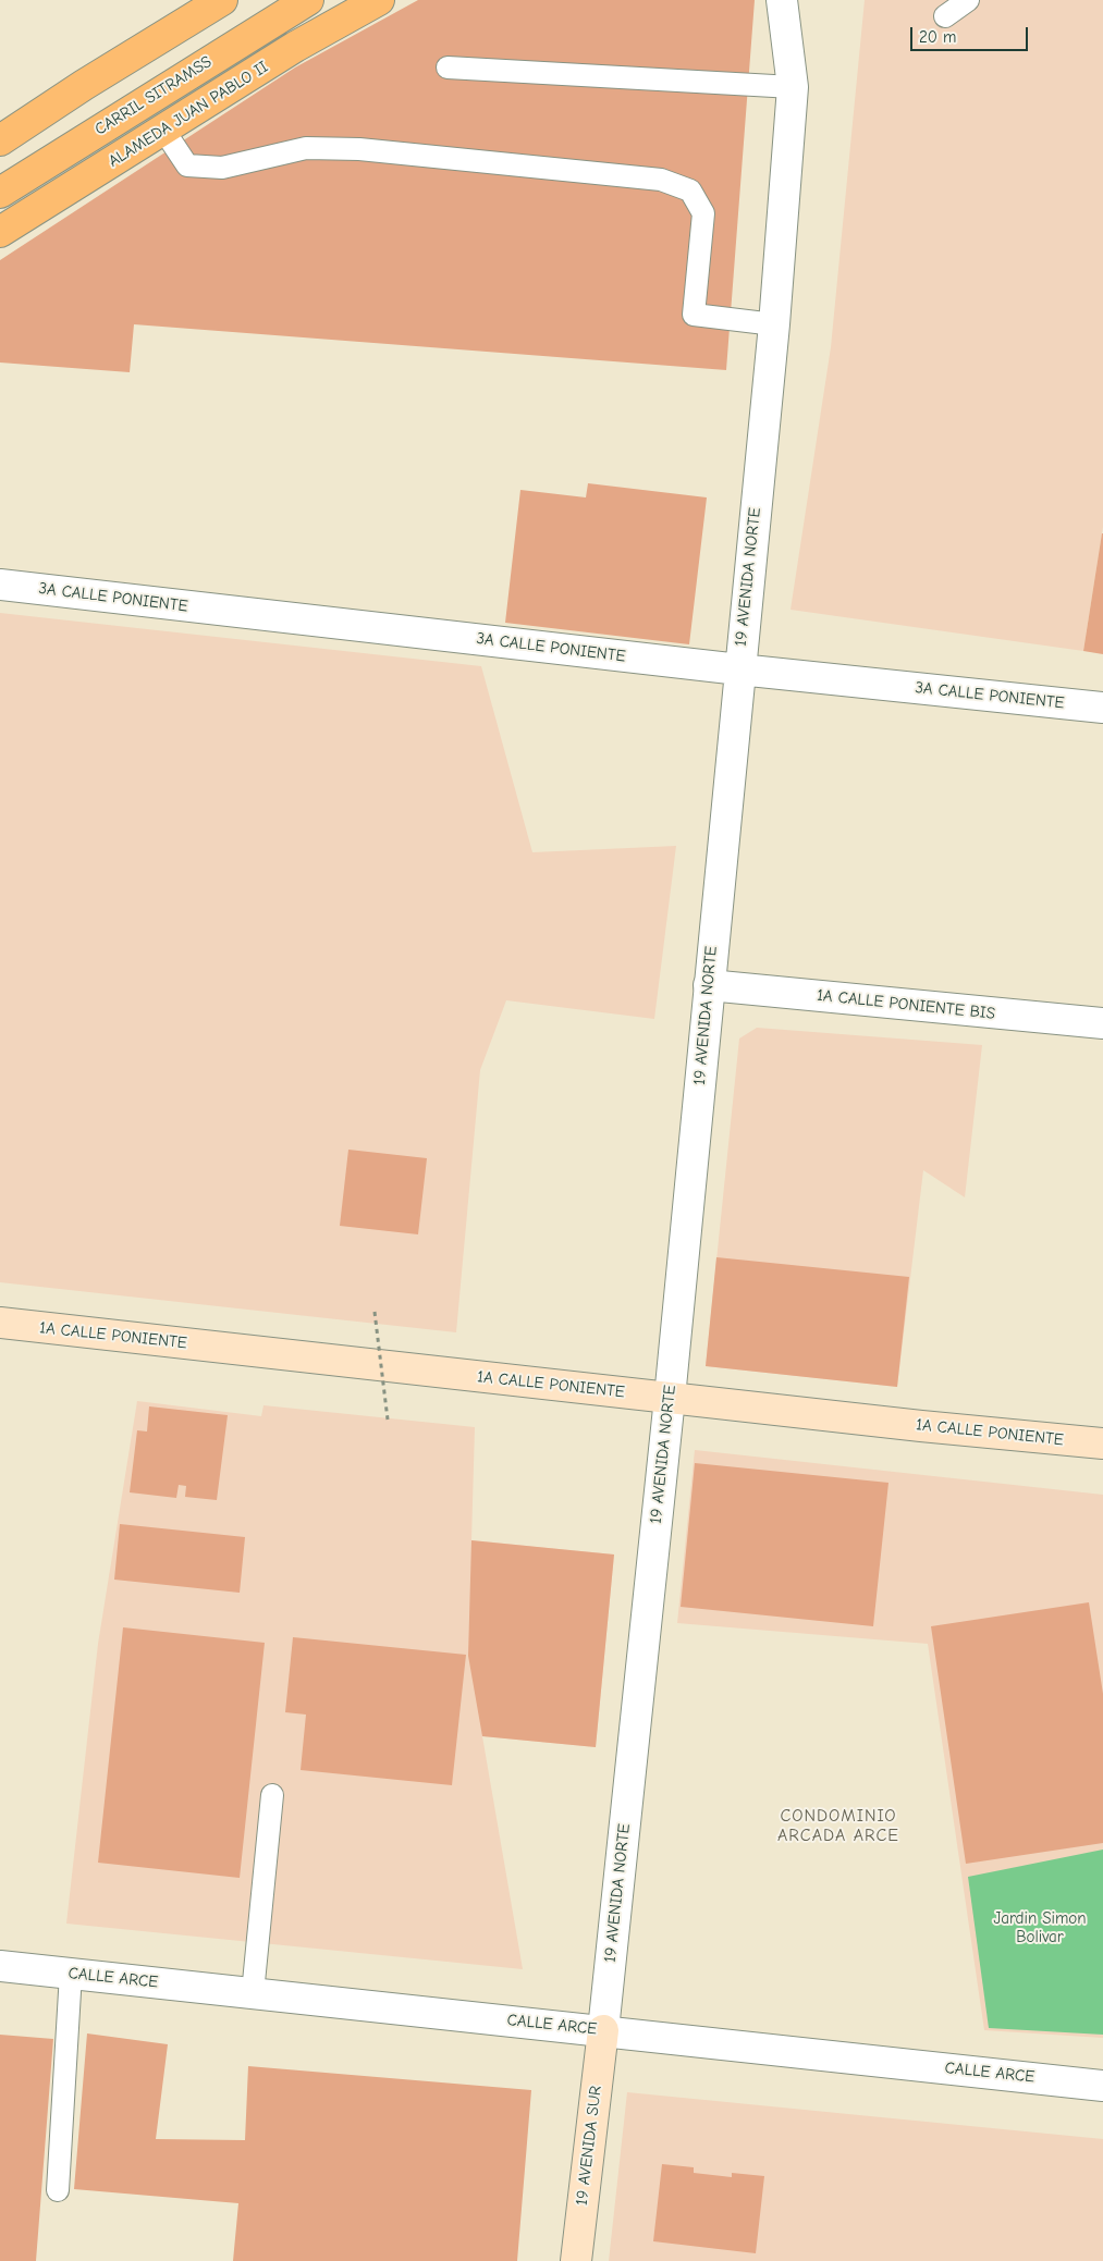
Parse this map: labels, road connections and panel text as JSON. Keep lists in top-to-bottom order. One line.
{"streets":{"main road":["CARRIL SITRAMSS","ALAMEDA JUAN PABLO II","1A CALLE PONIENTE","19 AVENIDA SUR"],"street":["19 AVENIDA NORTE","3A CALLE PONIENTE","1A CALLE PONIENTE BIS","CALLE ARCE"]},"crossings":[["19 AVENIDA NORTE","3A CALLE PONIENTE"],["19 AVENIDA NORTE","1A CALLE PONIENTE BIS"],["19 AVENIDA NORTE","1A CALLE PONIENTE"],["19 AVENIDA NORTE","CALLE ARCE"],["19 AVENIDA NORTE","19 AVENIDA SUR"],["CALLE ARCE","19 AVENIDA SUR"]],"districts":["CONDOMINIO ARCADA ARCE"],"parks":["Jardin Simon Bolivar"],"scale_bar":"20 m"}
